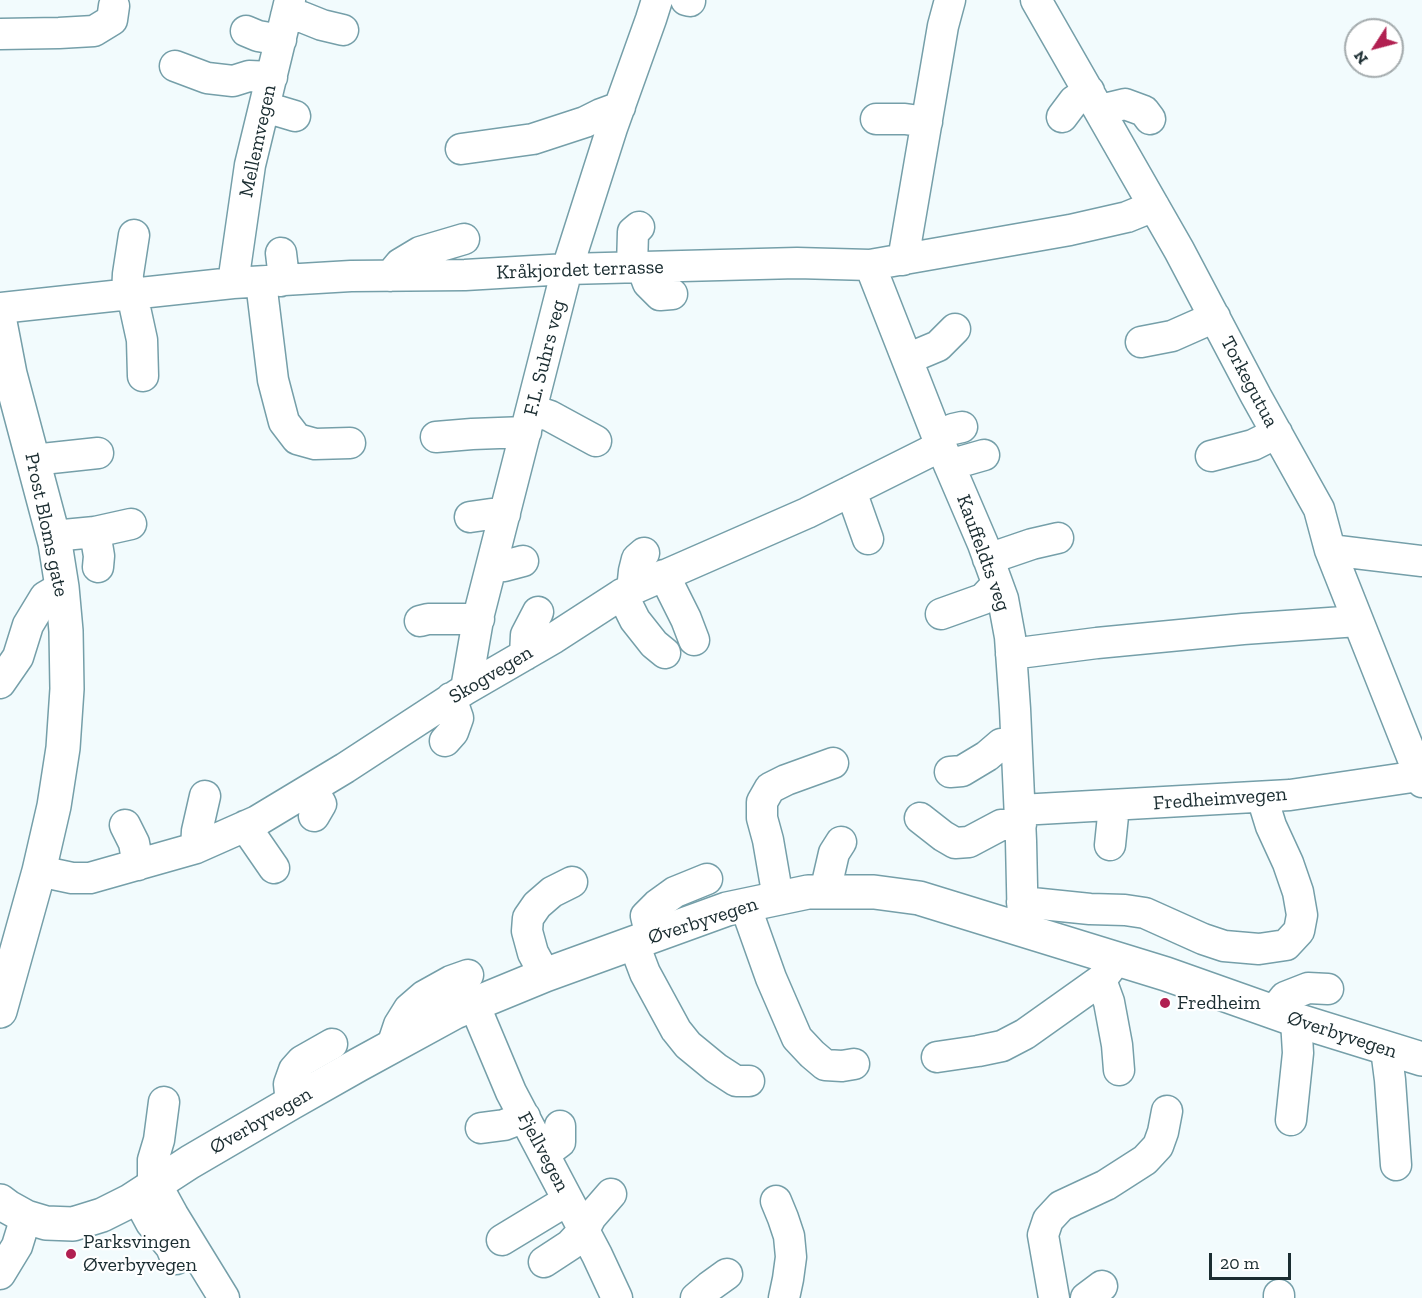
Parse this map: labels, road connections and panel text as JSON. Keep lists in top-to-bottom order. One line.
{"streets":{"main road":["Prost Bloms gate","Øverbyvegen"],"street":["Mellemvegen","Kråkjordet terrasse","F.L. Suhrs veg","Torkegutua","Kauffeldts veg","Skogvegen","Fredheimvegen","Fjellvegen"]},"crossings":[["Mellemvegen","Kråkjordet terrasse"],["Kråkjordet terrasse","F.L. Suhrs veg"],["Kråkjordet terrasse","Torkegutua"],["Kråkjordet terrasse","Kauffeldts veg"],["F.L. Suhrs veg","Skogvegen"],["Torkegutua","Fredheimvegen"],["Prost Bloms gate","Skogvegen"],["Kauffeldts veg","Skogvegen"],["Kauffeldts veg","Fredheimvegen"],["Kauffeldts veg","Øverbyvegen"],["Øverbyvegen","Fjellvegen"]],"places":["Fredheim","Parksvingen Øverbyvegen"],"scale_bar":"20 m","north":"bottom left"}
